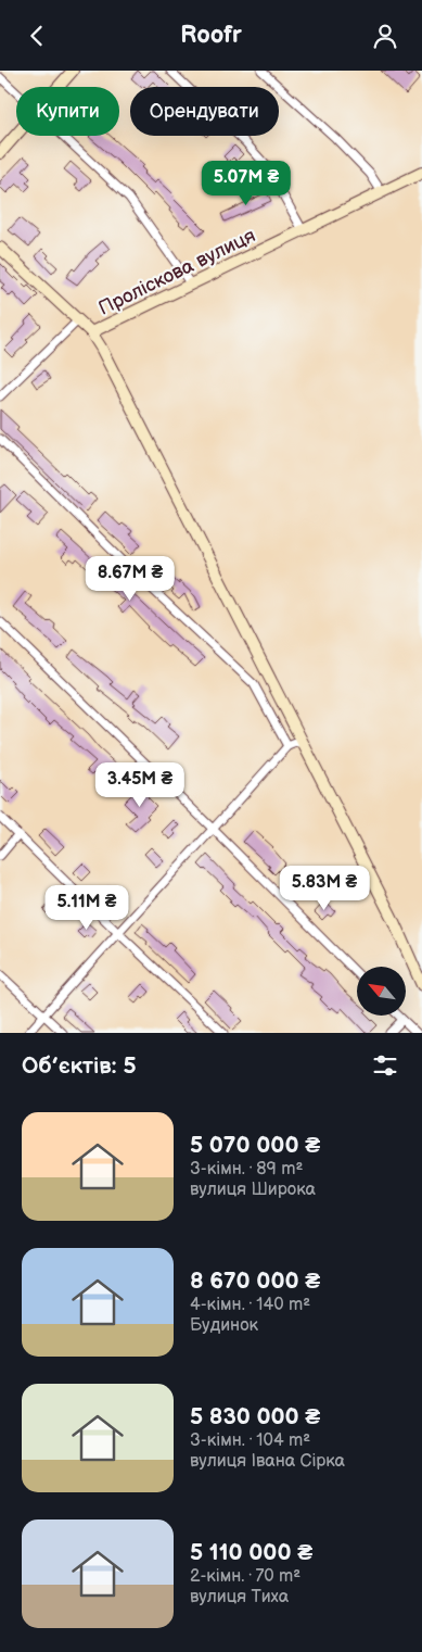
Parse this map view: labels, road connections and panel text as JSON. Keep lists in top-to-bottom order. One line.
{"streets":{"street":["Проліскова вулиця"]},"north":"top left","page":{"header":"Roofr","chip":["Купити","Орендувати"],"price":["5.07M ₴","8.67M ₴","3.45M ₴","5.83M ₴","5.11M ₴"],"heading":"Об’єктів: 5","list":[{"name":"5 070 000 ₴","note":"3-кімн. · 89 m² · вулиця Широка"},{"name":"8 670 000 ₴","note":"4-кімн. · 140 m² · Будинок"},{"name":"5 830 000 ₴","note":"3-кімн. · 104 m² · вулиця Івана Сірка"},{"name":"5 110 000 ₴","note":"2-кімн. · 70 m² · вулиця Тиха"}]}}
